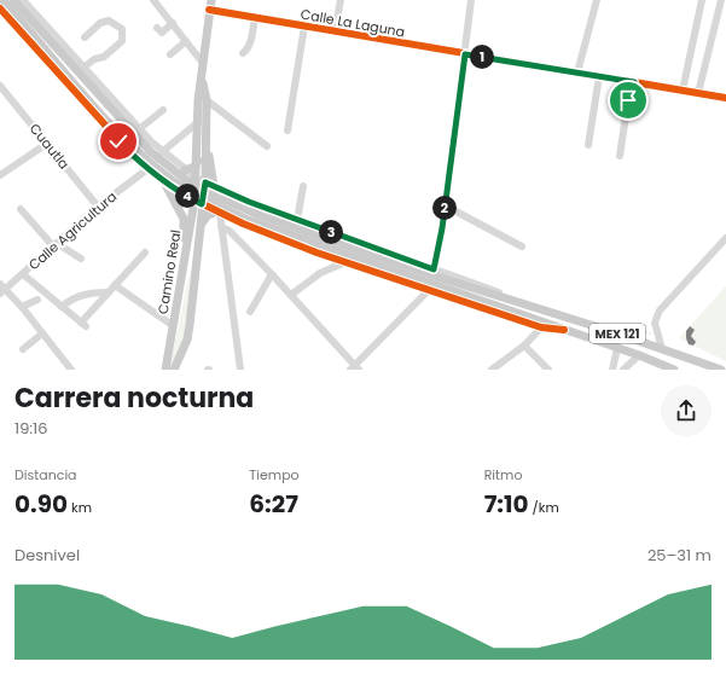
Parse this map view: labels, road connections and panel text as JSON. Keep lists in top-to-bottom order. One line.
{"streets":{"main road":["Camino Real","MEX 121"],"street":["Calle La Laguna","Cuautla","Calle Agricultura"]},"crossings":[["Cuautla","Calle Agricultura"]],"page":{"pins":["1","4","2","3"],"heading":["Carrera nocturna","19:16"],"stats":[["Distancia","0.90 km"],["Tiempo","6:27"],["Ritmo","7:10 /km"]],"chart":["Desnivel","25–31 m"]}}
